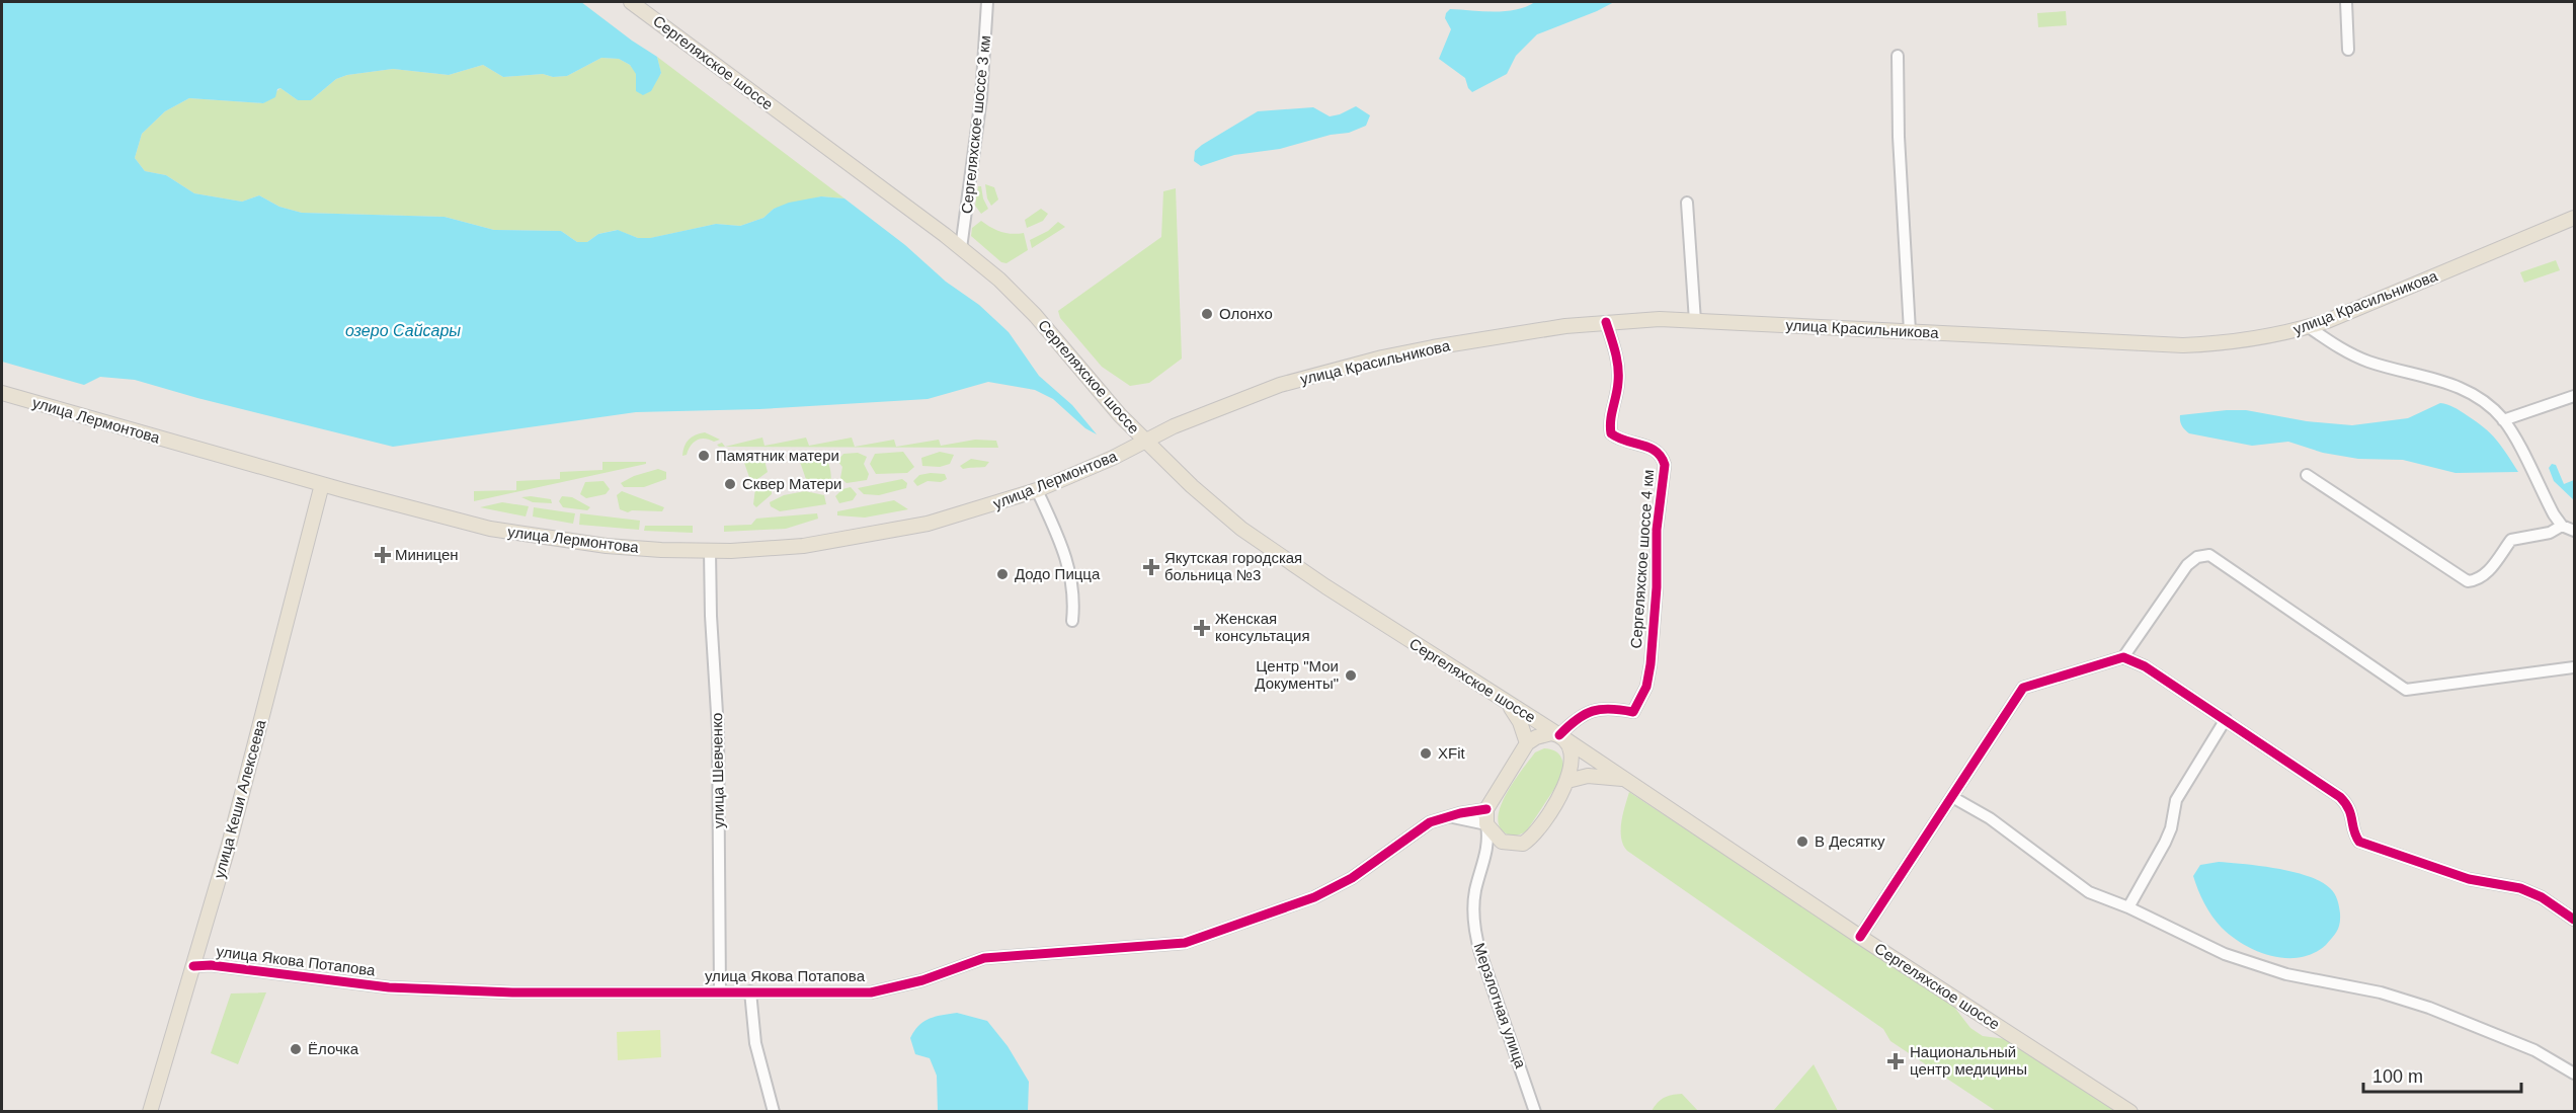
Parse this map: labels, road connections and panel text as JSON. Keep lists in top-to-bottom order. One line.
{"streets":{"main road":["Сергеляхское шоссе","улица Красильникова","улица Лермонтова","улица Кеши Алексеева"],"street":["Сергеляхское шоссе 3 км","Сергеляхское шоссе 4 км","улица Шевченко","улица Якова Потапова","Мерзлотная улица"]},"crossings":[["Сергеляхское шоссе","Сергеляхское шоссе 3 км"],["Сергеляхское шоссе","улица Красильникова"],["Сергеляхское шоссе","улица Лермонтова"],["Сергеляхское шоссе","Сергеляхское шоссе 4 км"],["Сергеляхское шоссе","улица Якова Потапова"],["улица Красильникова","улица Лермонтова"],["улица Красильникова","Сергеляхское шоссе 4 км"],["улица Лермонтова","улица Шевченко"],["улица Лермонтова","улица Кеши Алексеева"],["улица Шевченко","улица Якова Потапова"],["улица Кеши Алексеева","улица Якова Потапова"]],"water":["озеро Сайсары"],"places":{"other":["Олонхо","Памятник матери","Сквер Матери","Додо Пицца","Центр \"Мои Документы\"","XFit","В Десятку","Ёлочка"],"health":["Миницен","Якутская городская больница №3","Женская консультация","Национальный центр медицины"]},"scale_bar":"100 m"}
